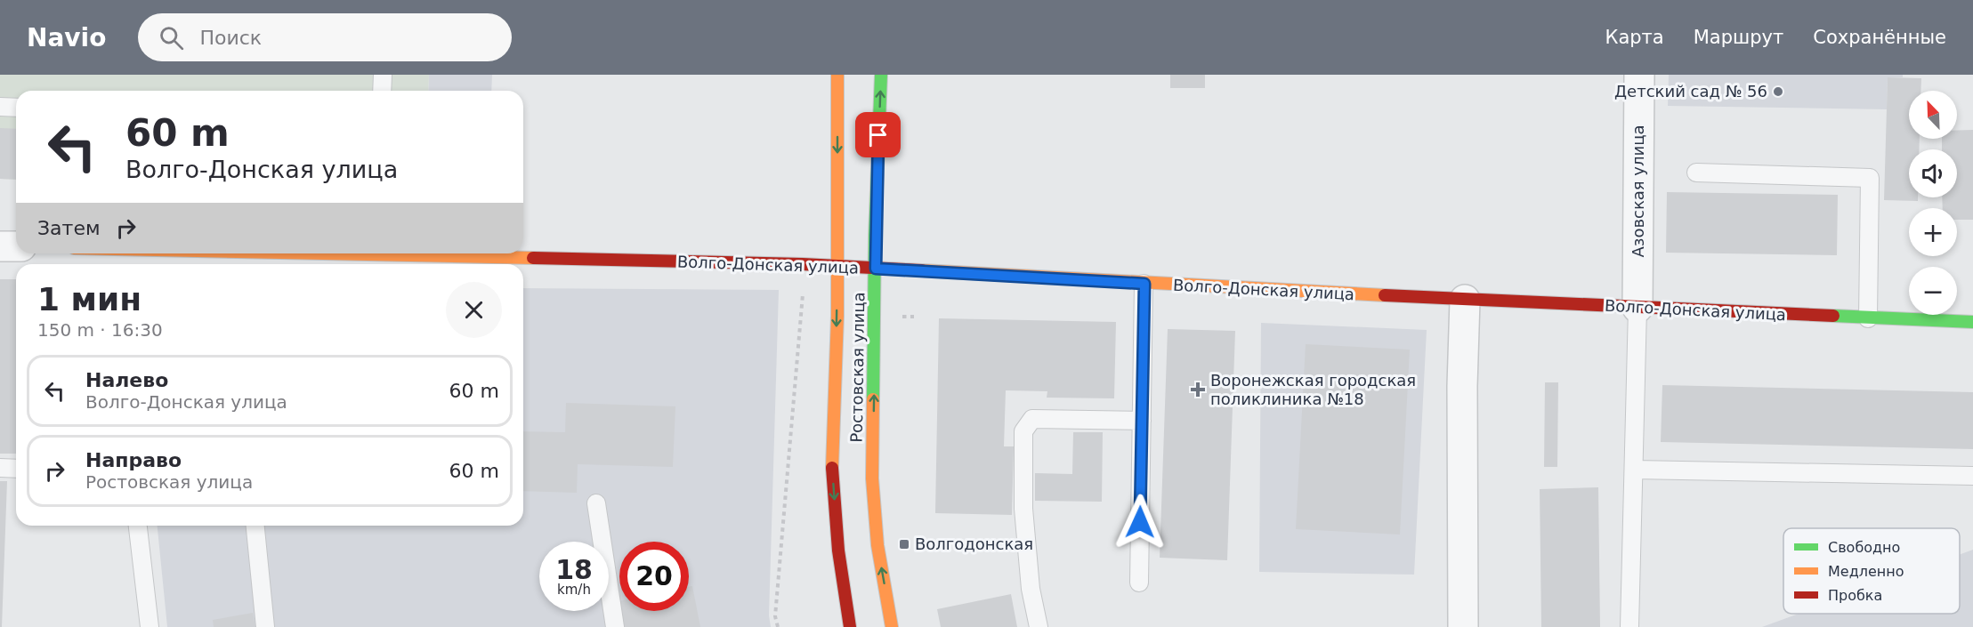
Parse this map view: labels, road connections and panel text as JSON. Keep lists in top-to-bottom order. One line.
{"streets":{"street":["Азовская улица","Волго-Донская улица","Ростовская улица"]},"crossings":[["Азовская улица","Волго-Донская улица"],["Волго-Донская улица","Ростовская улица"]],"places":{"other":["Детский сад № 56"],"health":["Воронежская городская поликлиника №18"],"transit":["Волгодонская"]},"legend":["Свободно","Медленно","Пробка"],"north":"top left","page":{"header":"Navio","search":"Поиск","nav":["Карта","Маршрут","Сохранённые"],"map_buttons":["+","−"],"turn":["60 m","Волго-Донская улица"],"then":"Затем","heading":["1 мин","150 m · 16:30"],"list":[{"name":"Налево","note":"Волго-Донская улица","value":"60 m"},{"name":"Направо","note":"Ростовская улица","value":"60 m"}],"speed":"18 km/h","limit":"20"}}
